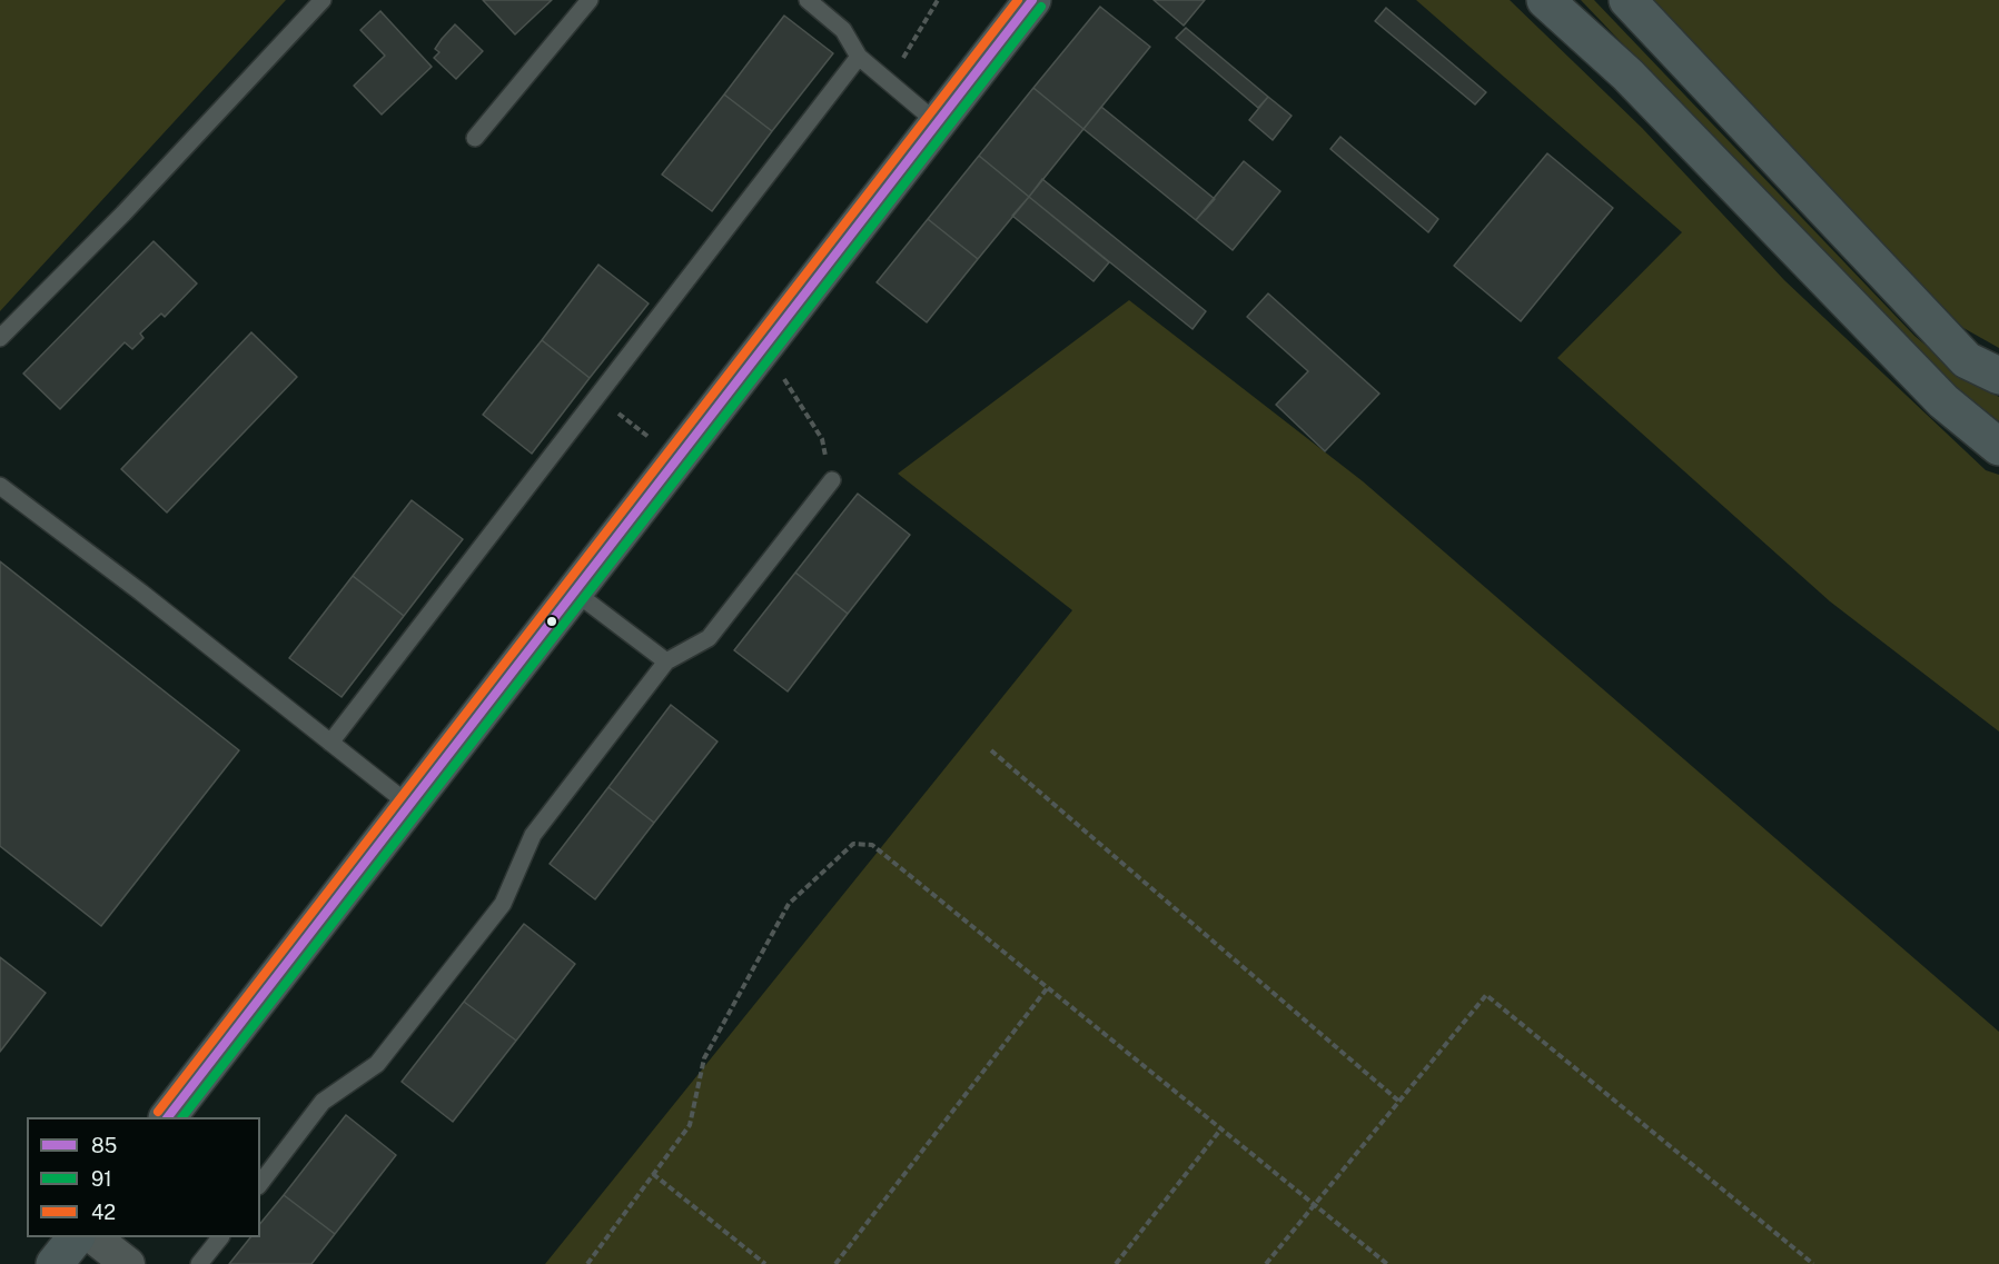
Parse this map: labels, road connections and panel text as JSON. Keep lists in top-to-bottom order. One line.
{"lines":["transit line 85","transit line 42","transit line 91"],"legend":["85","91","42"]}
